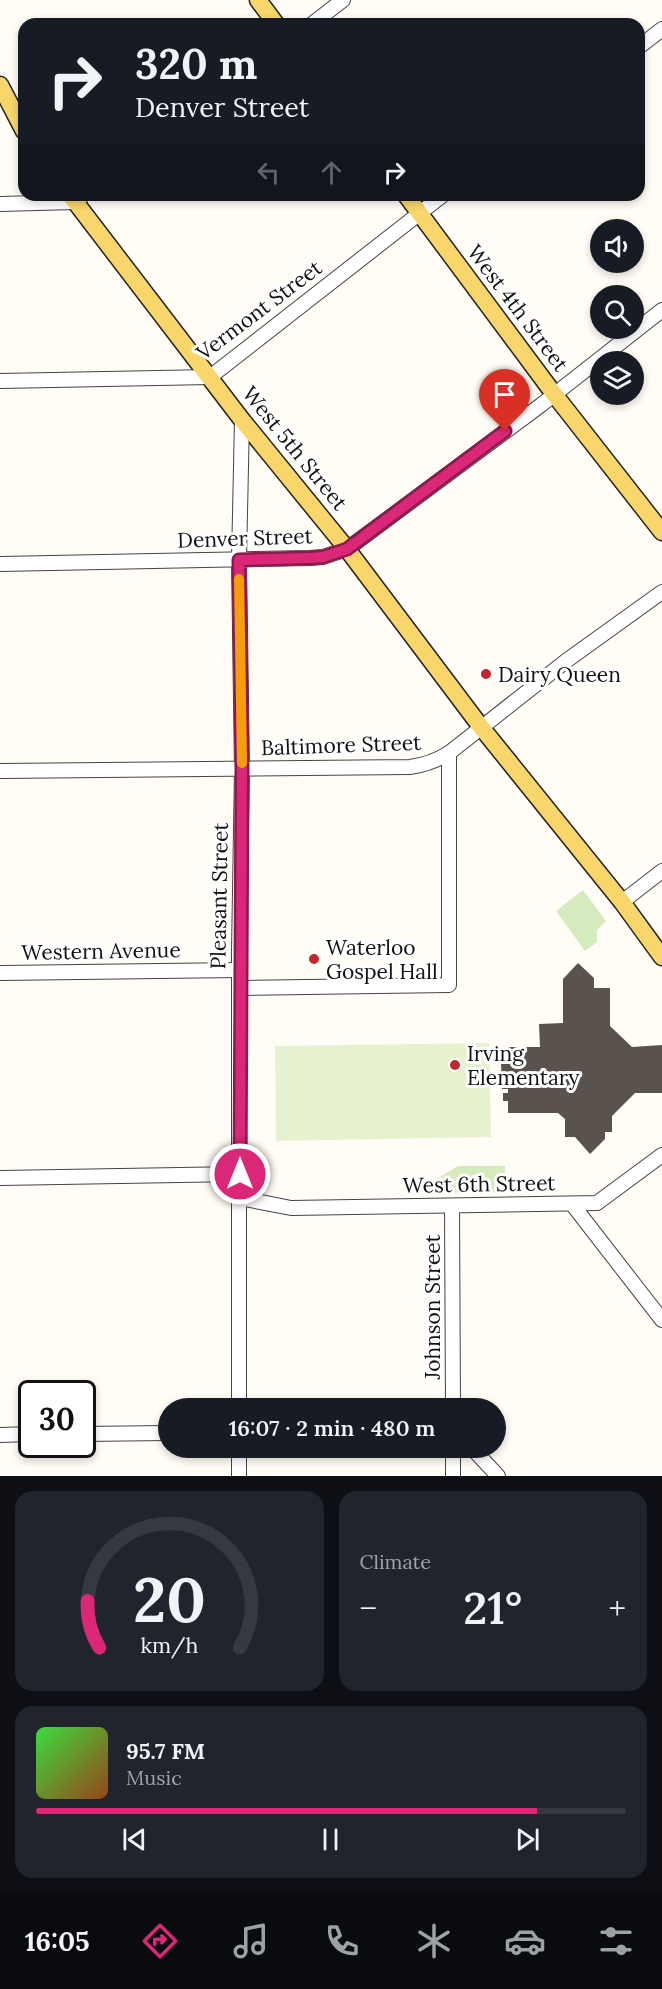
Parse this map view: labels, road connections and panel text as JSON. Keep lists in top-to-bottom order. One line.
{"streets":{"main road":["West 4th Street","West 5th Street"],"street":["Vermont Street","Denver Street","Baltimore Street","Pleasant Street","Western Avenue","West 6th Street","Johnson Street"]},"crossings":[["West 4th Street","Vermont Street"],["West 4th Street","Denver Street"],["Vermont Street","West 5th Street"],["West 5th Street","Denver Street"],["West 5th Street","Baltimore Street"],["West 5th Street","Pleasant Street"],["Denver Street","Pleasant Street"],["Baltimore Street","Pleasant Street"],["Pleasant Street","Western Avenue"],["Pleasant Street","West 6th Street"],["West 6th Street","Johnson Street"]],"places":["Dairy Queen","Waterloo Gospel Hall","Irving Elementary"],"page":{"turn":["320 m","Denver Street"],"limit":"30","trip":"16:07 · 2 min · 480 m","tile":"Climate","heat":["−","21°","+"],"song":["95.7 FM","Music"],"tabs":"16:05","gauge":["20","km/h"]}}
